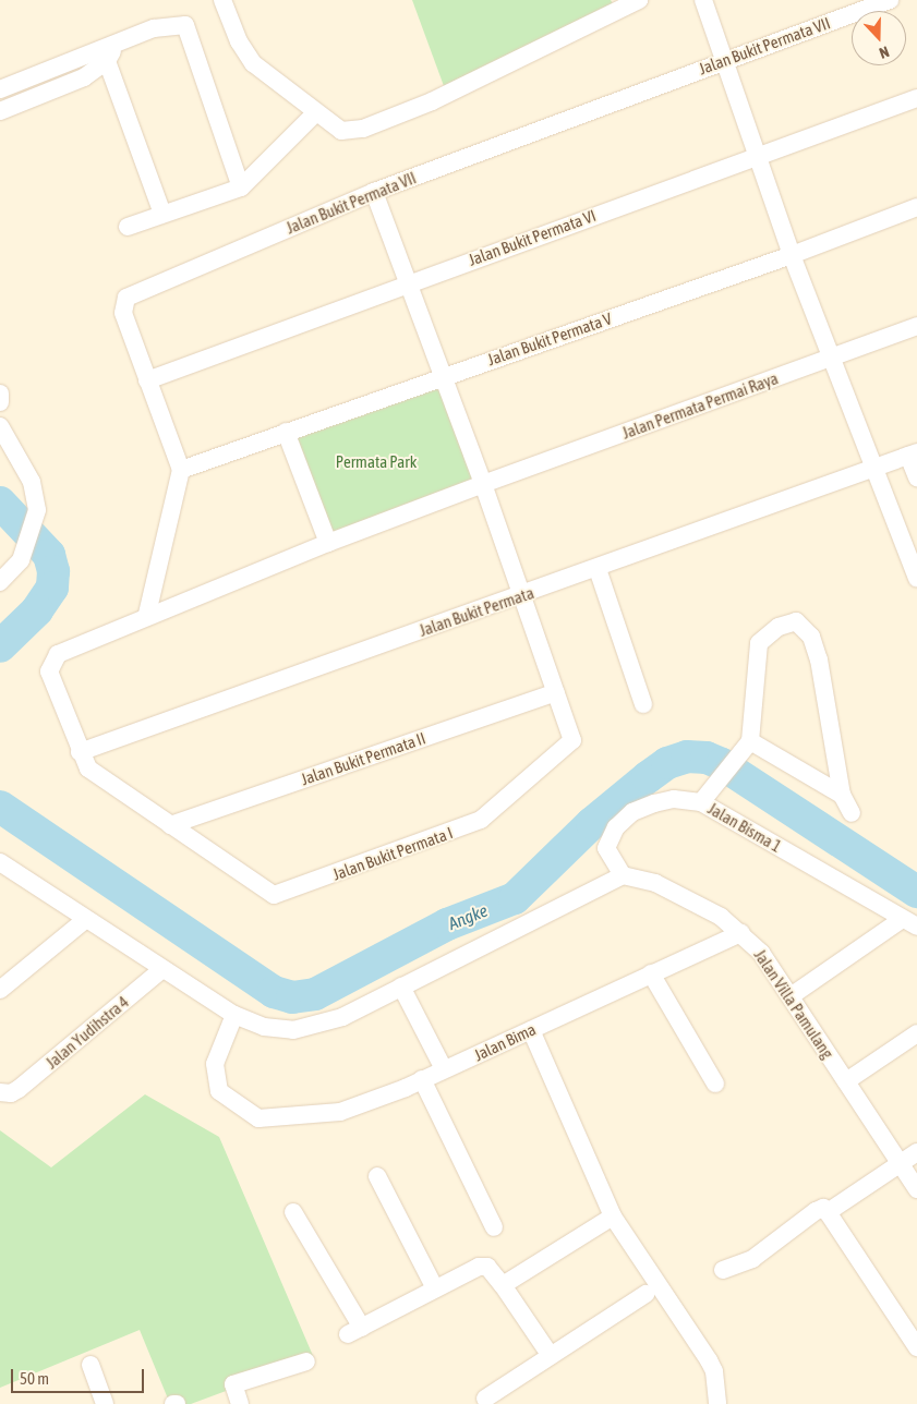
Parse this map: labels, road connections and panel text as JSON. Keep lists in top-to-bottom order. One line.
{"streets":{"street":["Jalan Bukit Permata VII","Jalan Bukit Permata VI","Jalan Bukit Permata V","Jalan Permata Permai Raya","Jalan Bukit Permata","Jalan Bukit Permata II","Jalan Bisma 1","Jalan Bukit Permata I","Jalan Villa Pamulang","Jalan Yudihstra 4","Jalan Bima"]},"crossings":[["Jalan Bukit Permata VII","Jalan Bukit Permata VI"],["Jalan Bukit Permata VII","Jalan Bukit Permata V"],["Jalan Bukit Permata VII","Jalan Bukit Permata I"],["Jalan Bukit Permata VI","Jalan Bukit Permata I"],["Jalan Bukit Permata V","Jalan Bukit Permata I"],["Jalan Permata Permai Raya","Jalan Bukit Permata I"],["Jalan Bukit Permata","Jalan Bukit Permata I"],["Jalan Bukit Permata II","Jalan Bukit Permata I"],["Jalan Bisma 1","Jalan Villa Pamulang"],["Jalan Villa Pamulang","Jalan Bima"]],"water":["Angke"],"parks":["Permata Park"],"scale_bar":"50 m","north":"bottom"}
